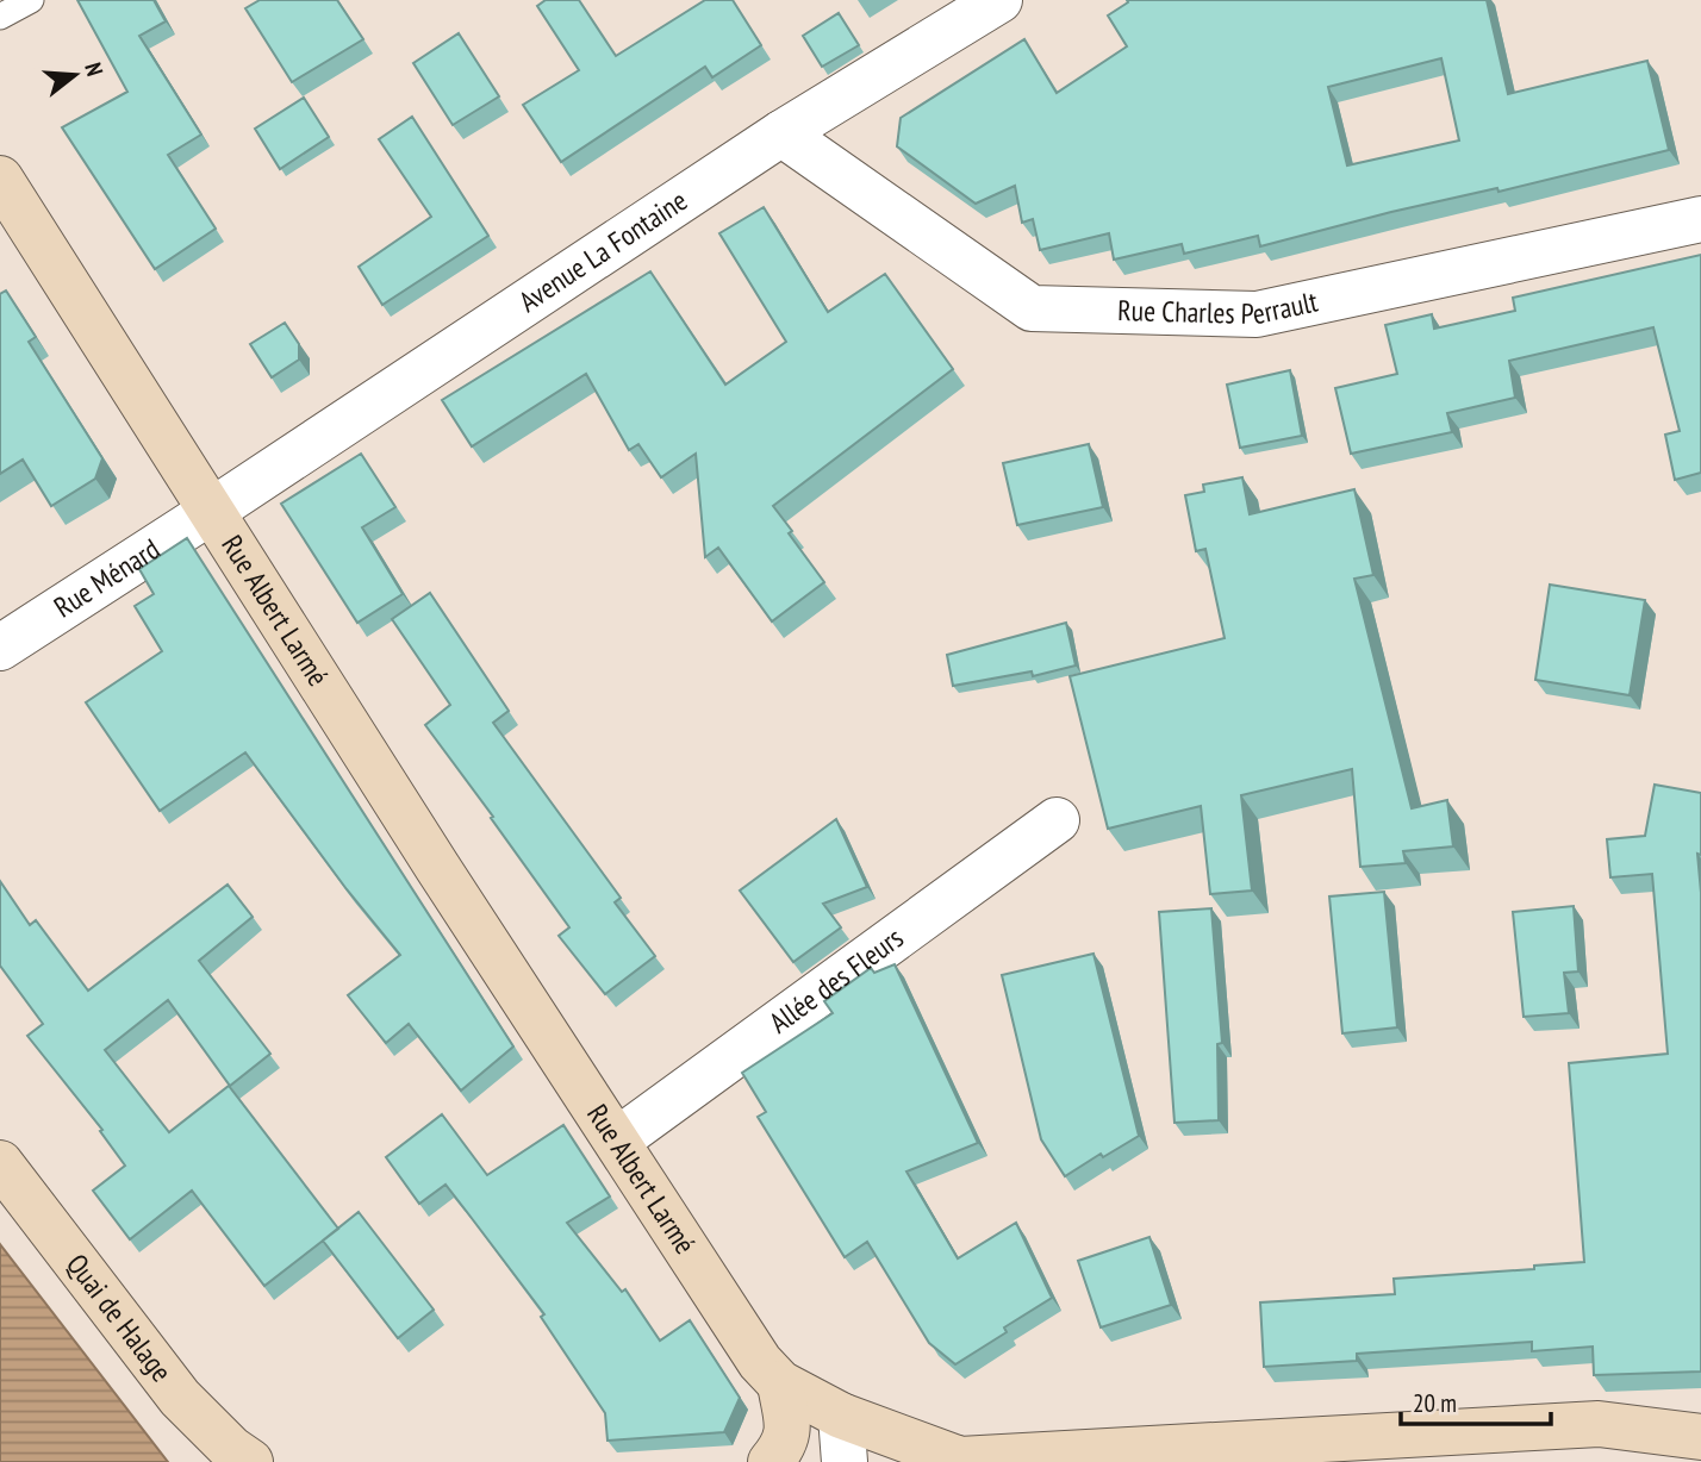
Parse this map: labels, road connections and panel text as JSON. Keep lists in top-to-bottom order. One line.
{"streets":{"main road":["Rue Albert Larmé","Quai de Halage"],"street":["Avenue La Fontaine","Rue Charles Perrault","Rue Ménard","Allée des Fleurs"]},"crossings":[["Avenue La Fontaine","Rue Charles Perrault"],["Avenue La Fontaine","Rue Ménard"],["Avenue La Fontaine","Rue Albert Larmé"],["Rue Ménard","Rue Albert Larmé"],["Rue Albert Larmé","Allée des Fleurs"]],"scale_bar":"20 m","north":"right"}
